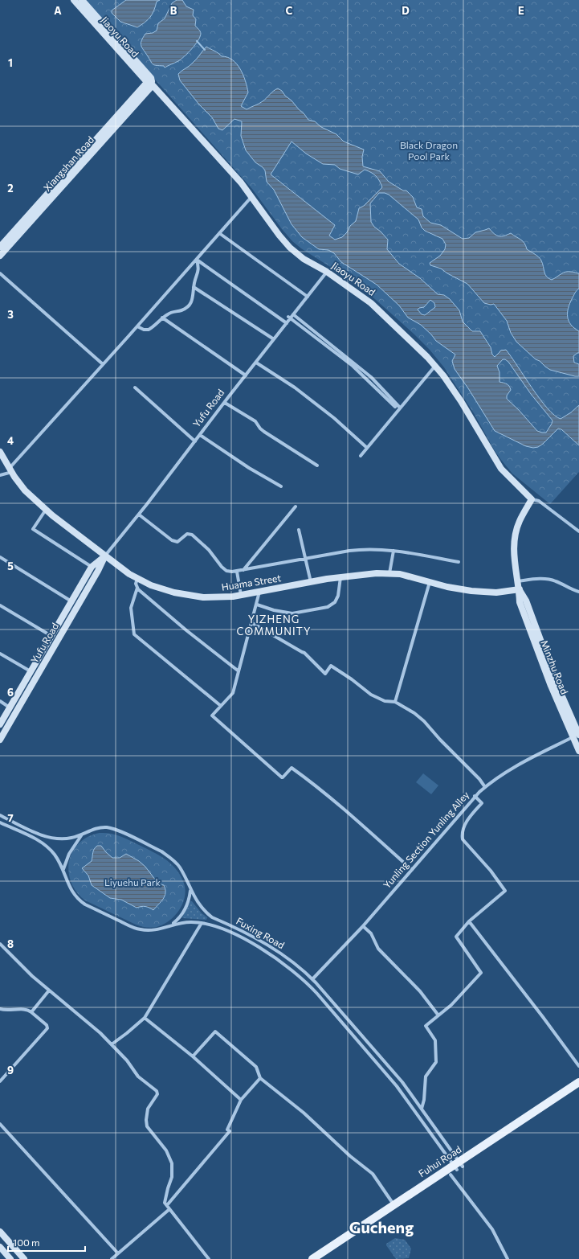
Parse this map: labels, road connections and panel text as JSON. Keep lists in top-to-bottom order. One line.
{"streets":{"main road":["Jiaoyu Road","Xiangshan Road","Yufu Road","Huama Street","Minzhu Road","Fuhui Road"],"street":["Yunling Section Yunling Alley","Fuxing Road"]},"crossings":[["Jiaoyu Road","Xiangshan Road"],["Jiaoyu Road","Yufu Road"],["Jiaoyu Road","Minzhu Road"],["Yufu Road","Huama Street"],["Huama Street","Minzhu Road"],["Minzhu Road","Yunling Section Yunling Alley"],["Yunling Section Yunling Alley","Fuxing Road"],["Fuxing Road","Fuhui Road"]],"districts":["YIZHENG COMMUNITY","Gucheng"],"parks":["Black Dragon Pool Park","Liyuehu Park"],"scale_bar":"100 m","grid":{"columns":["A","B","C","D","E"],"rows":["1","2","3","4","5","6","7","8","9"]}}
